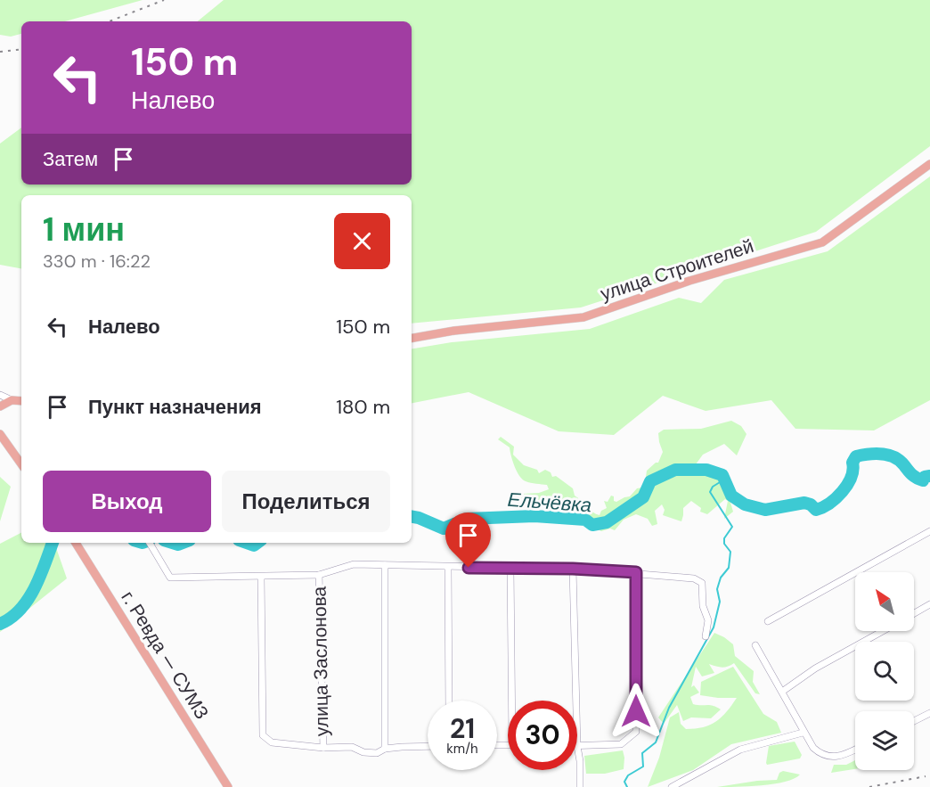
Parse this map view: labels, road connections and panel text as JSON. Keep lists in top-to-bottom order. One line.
{"streets":{"main road":["улица Строителей","г. Ревда — СУМЗ"],"street":["улица Заслонова"]},"water":["Ельчёвка"],"north":"top left","page":{"turn":["150 m","Налево"],"then":"Затем","heading":["1 мин","330 m · 16:22"],"list":[{"name":"Налево","value":"150 m"},{"name":"Пункт назначения","value":"180 m"}],"buttons":["Выход","Поделиться"],"speed":"21 km/h","limit":"30"}}
